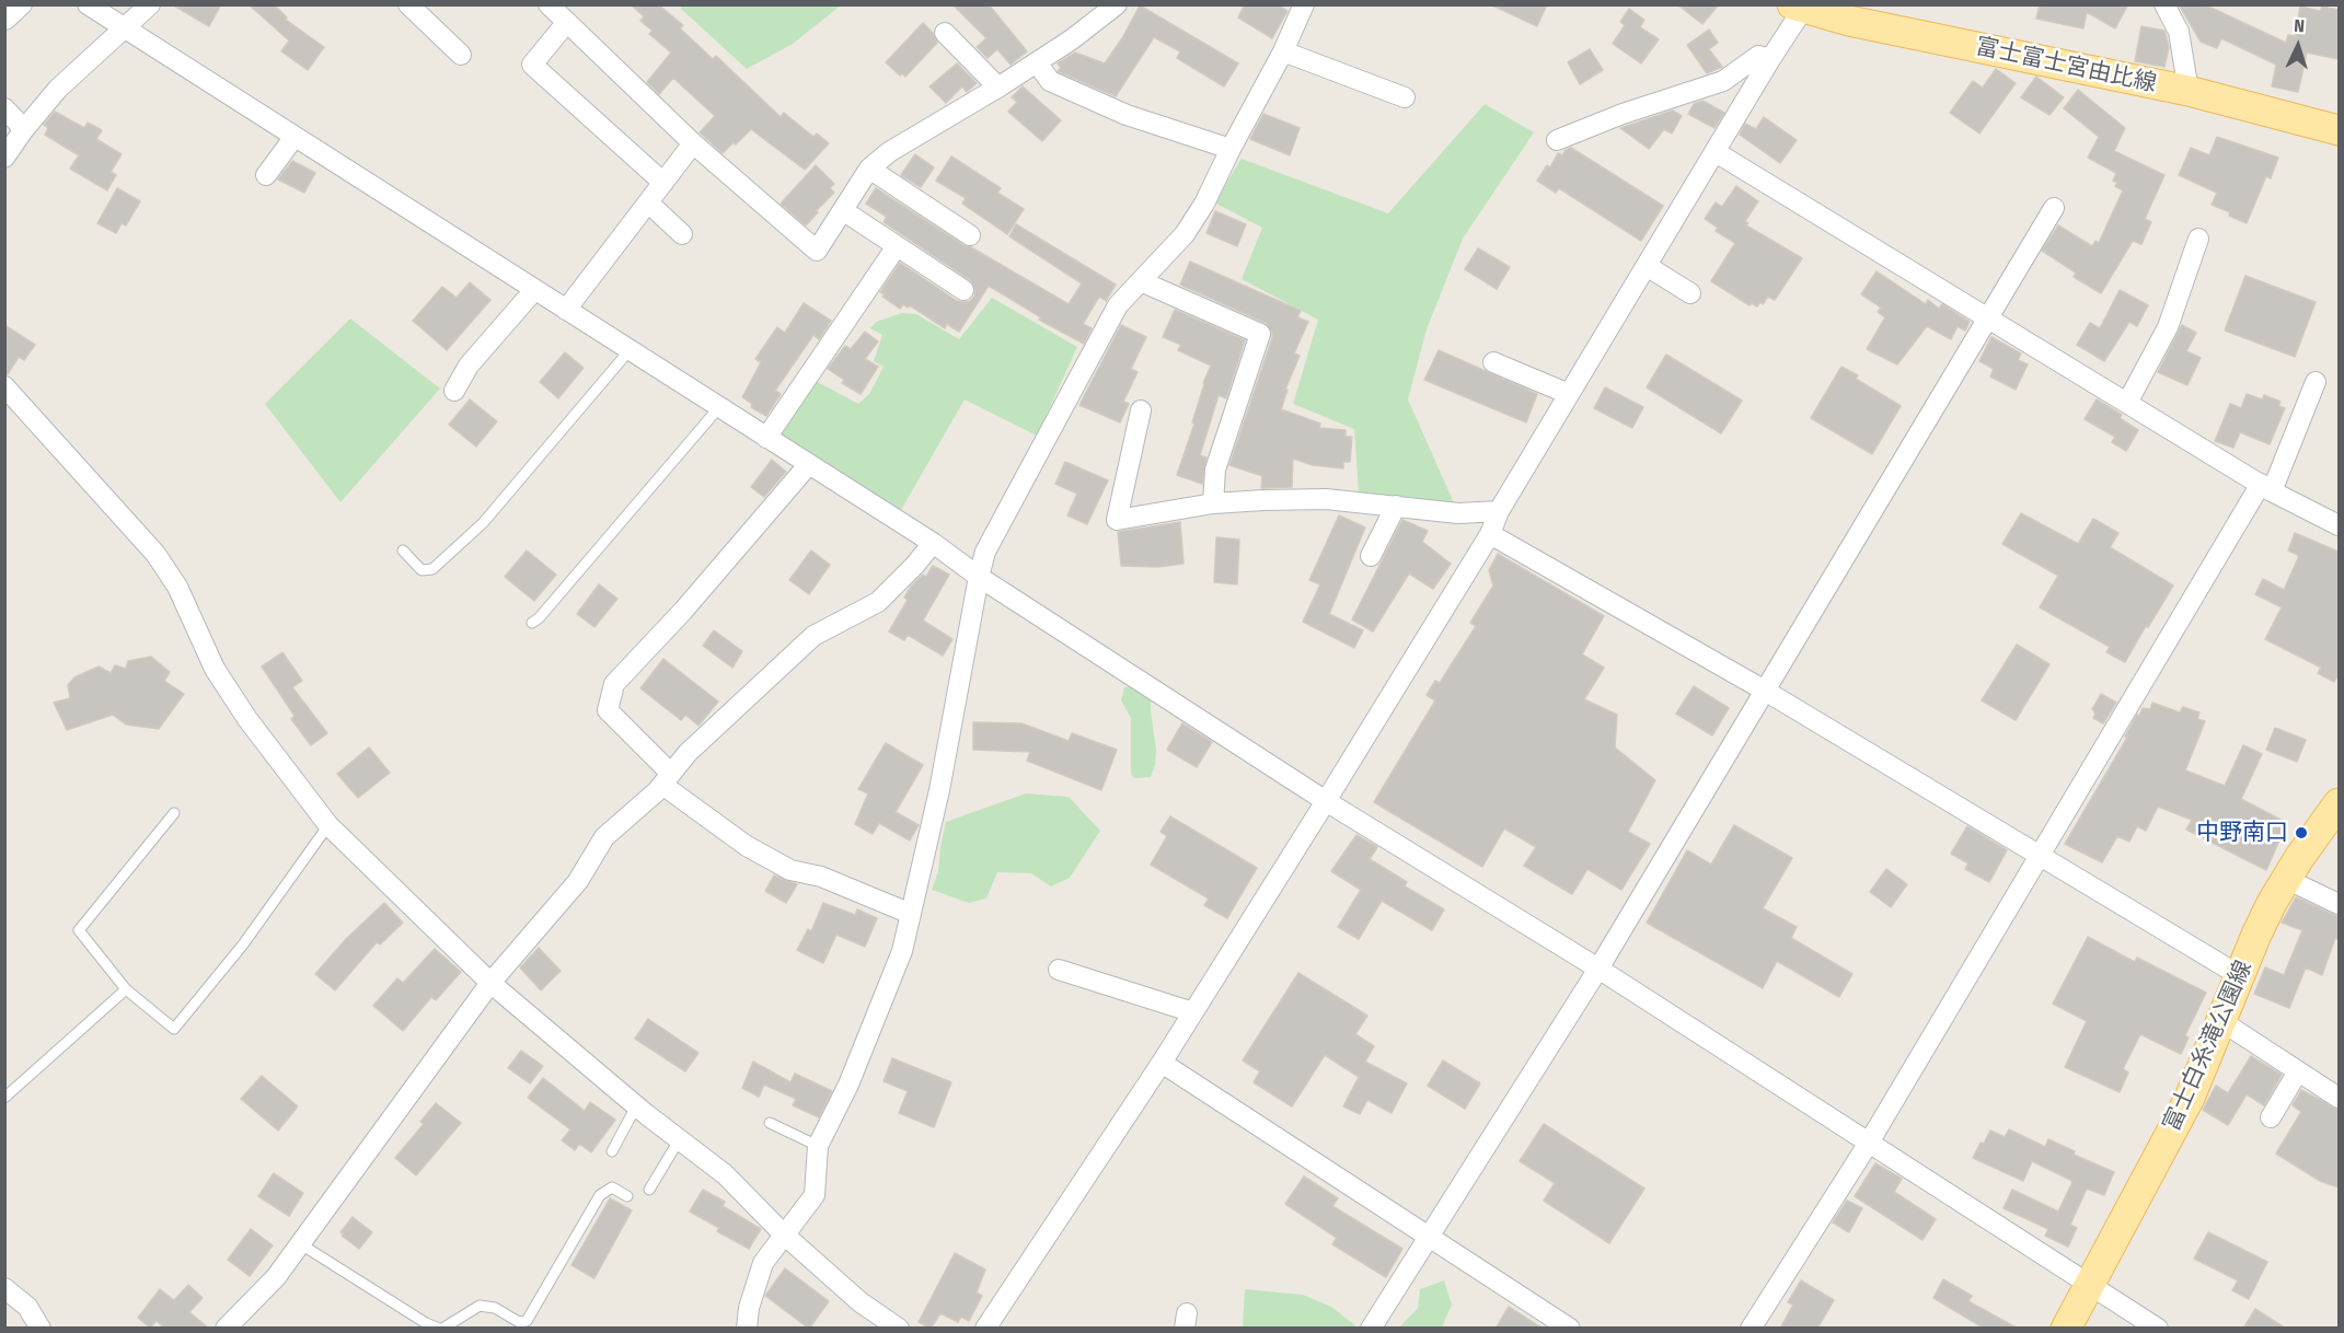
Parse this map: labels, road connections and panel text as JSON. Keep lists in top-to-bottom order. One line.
{"streets":{"main road":["富士富士宮由比線","富士白糸滝公園線"]},"places":["中野南口"],"north":"top"}
